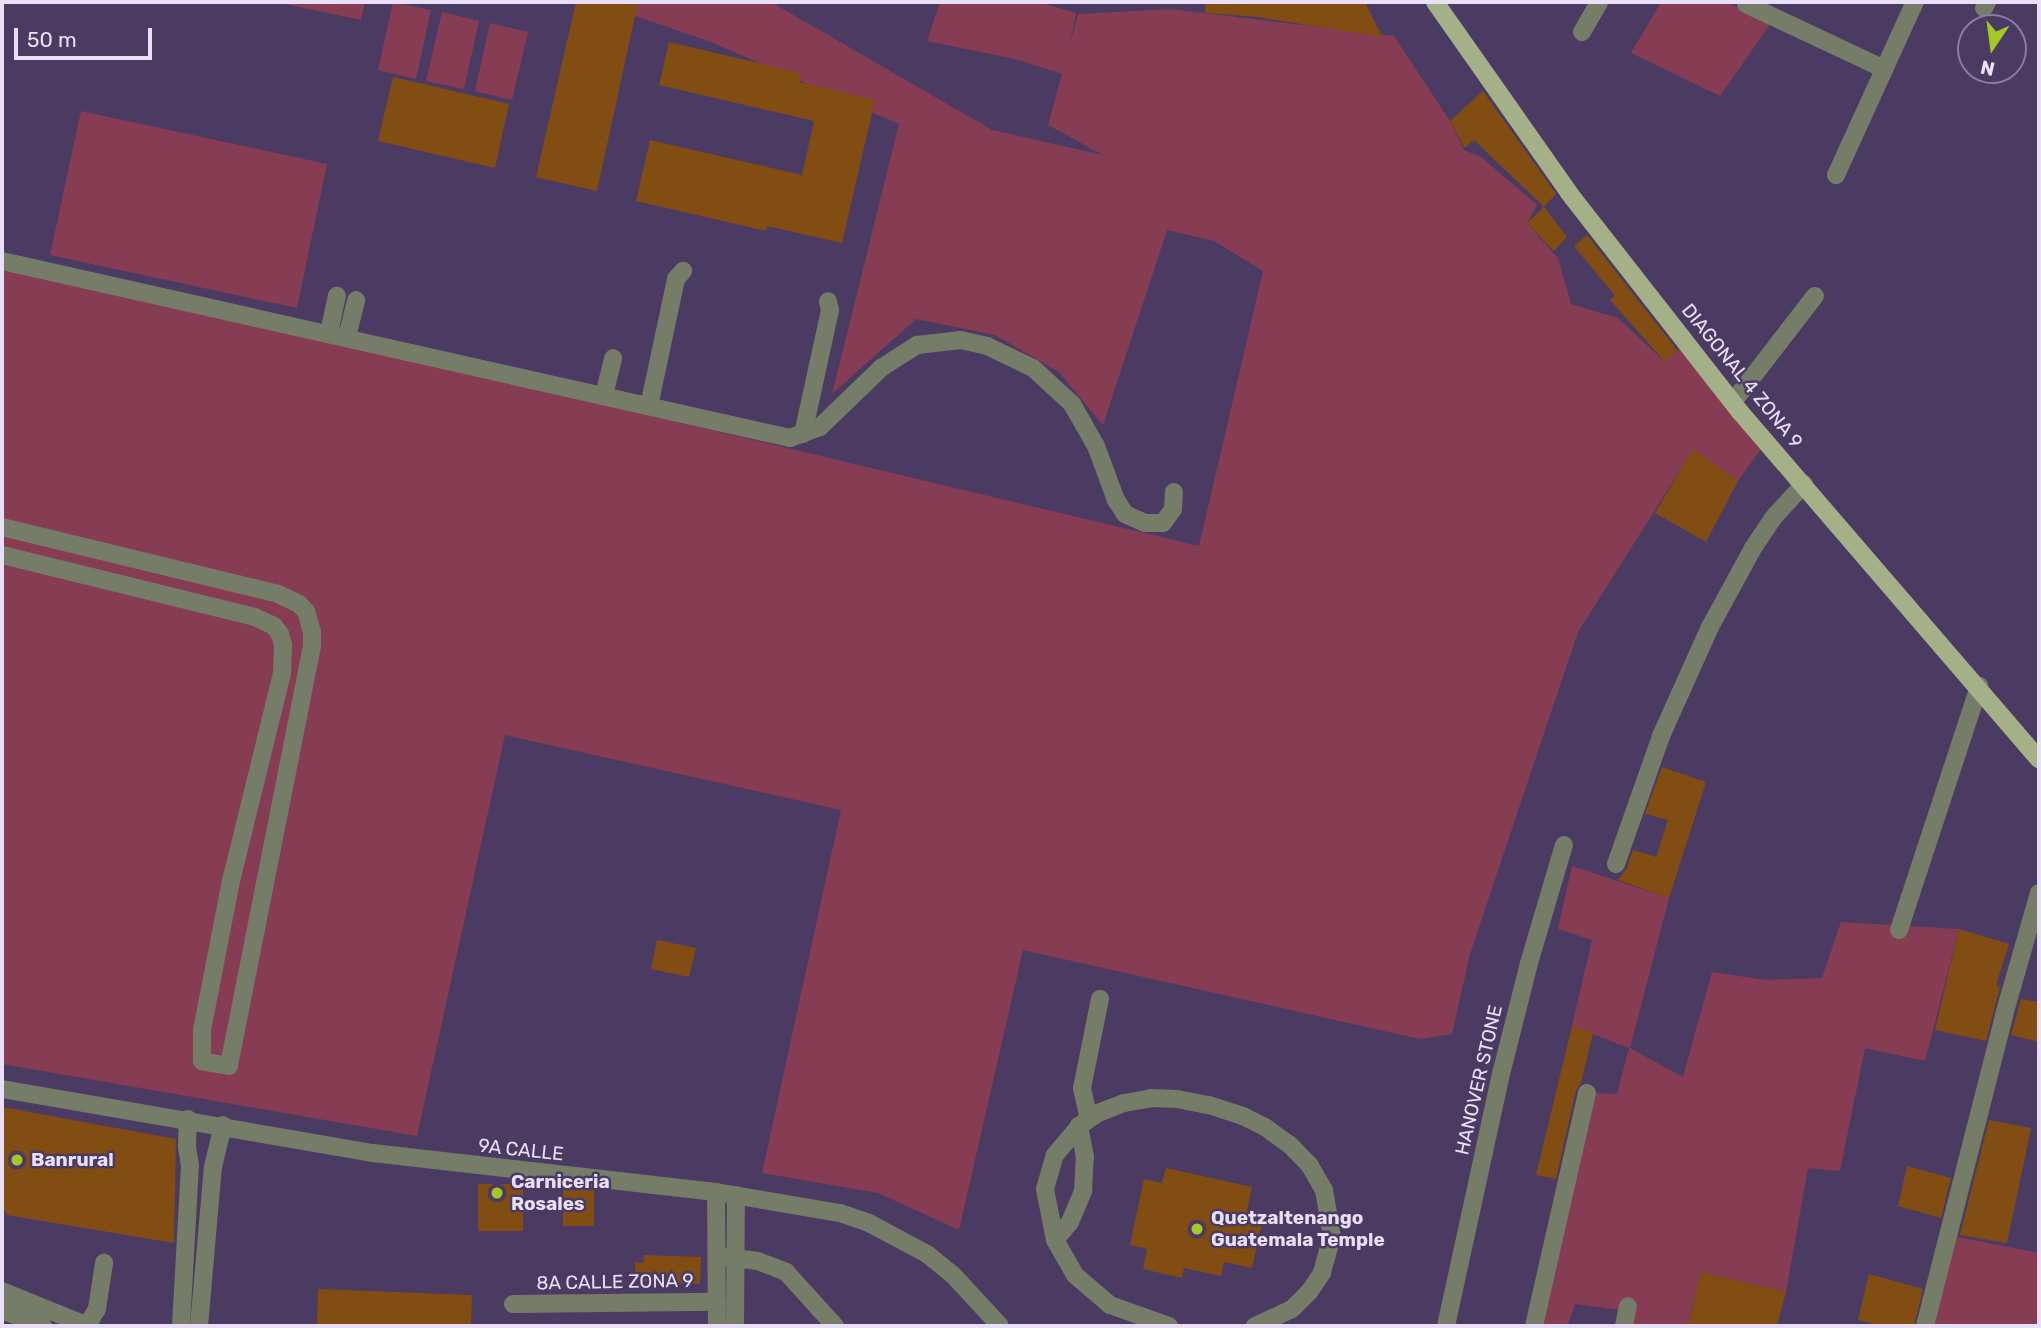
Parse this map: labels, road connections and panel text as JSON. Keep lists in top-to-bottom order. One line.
{"streets":{"main road":["DIAGONAL 4 ZONA 9"],"street":["HANOVER STONE","9A CALLE","8A CALLE ZONA 9"]},"places":["Banrural","Carniceria Rosales","Quetzaltenango Guatemala Temple"],"scale_bar":"50 m","north":"bottom"}
